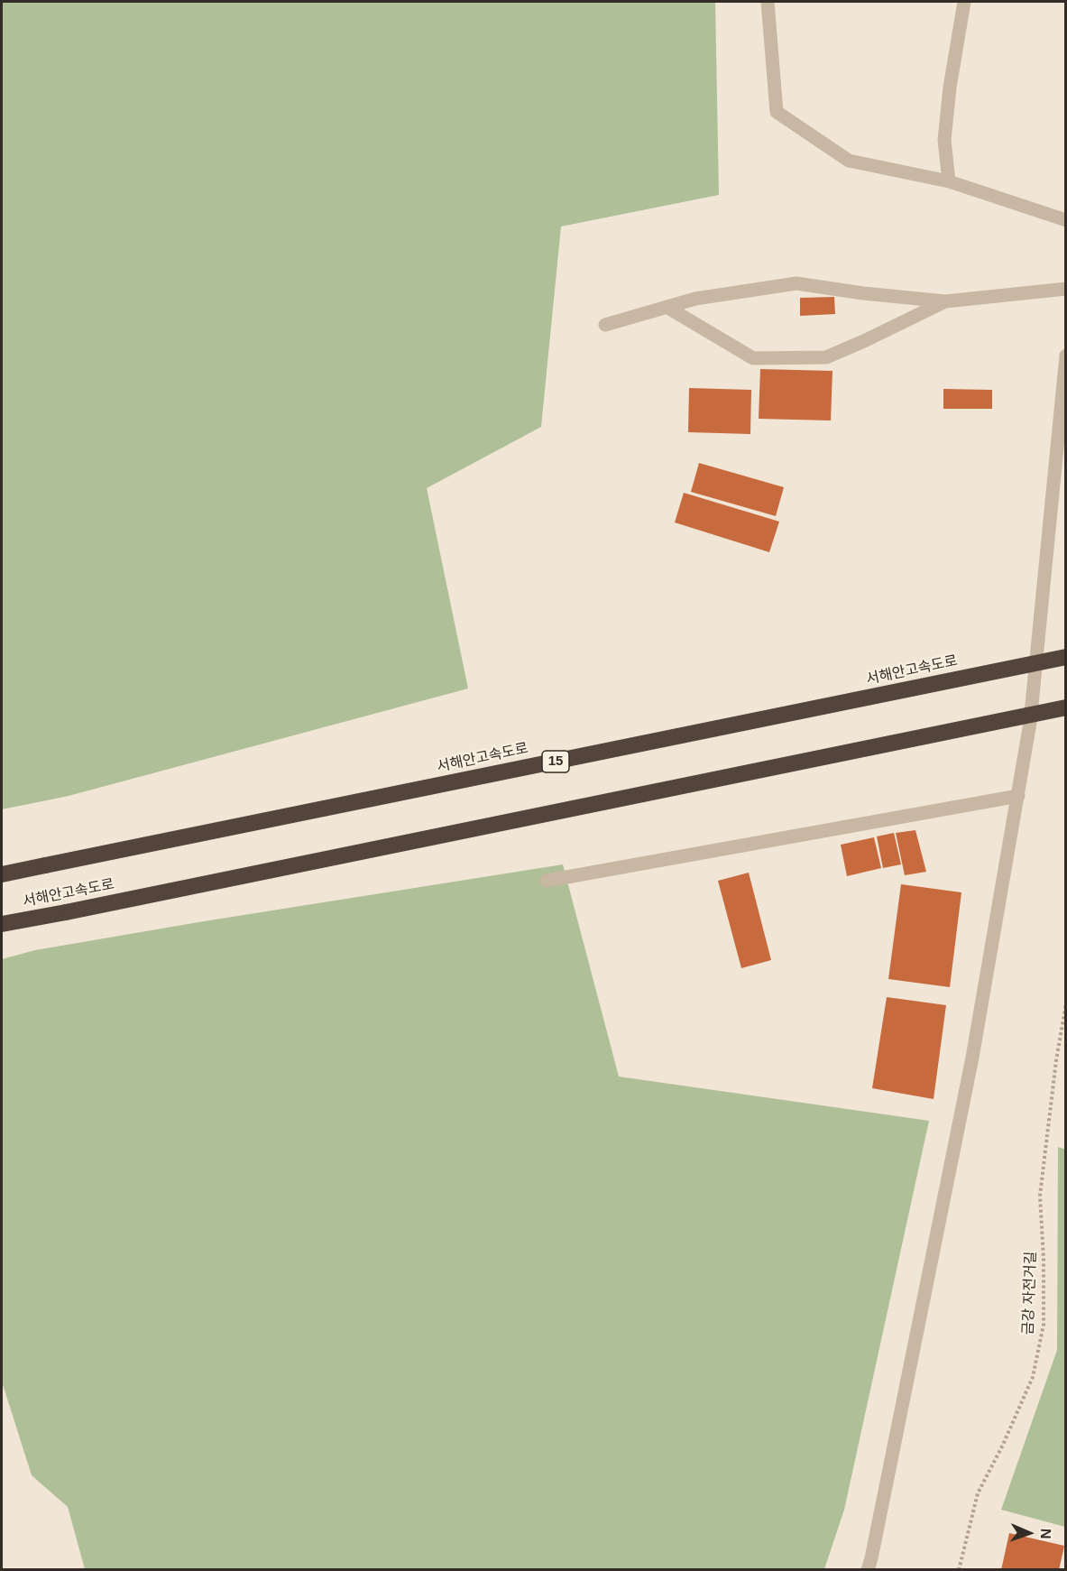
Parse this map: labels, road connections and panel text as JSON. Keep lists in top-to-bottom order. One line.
{"streets":{"highway":["서해안고속도로","15"],"path":["금강 자전거길"]},"north":"right"}
